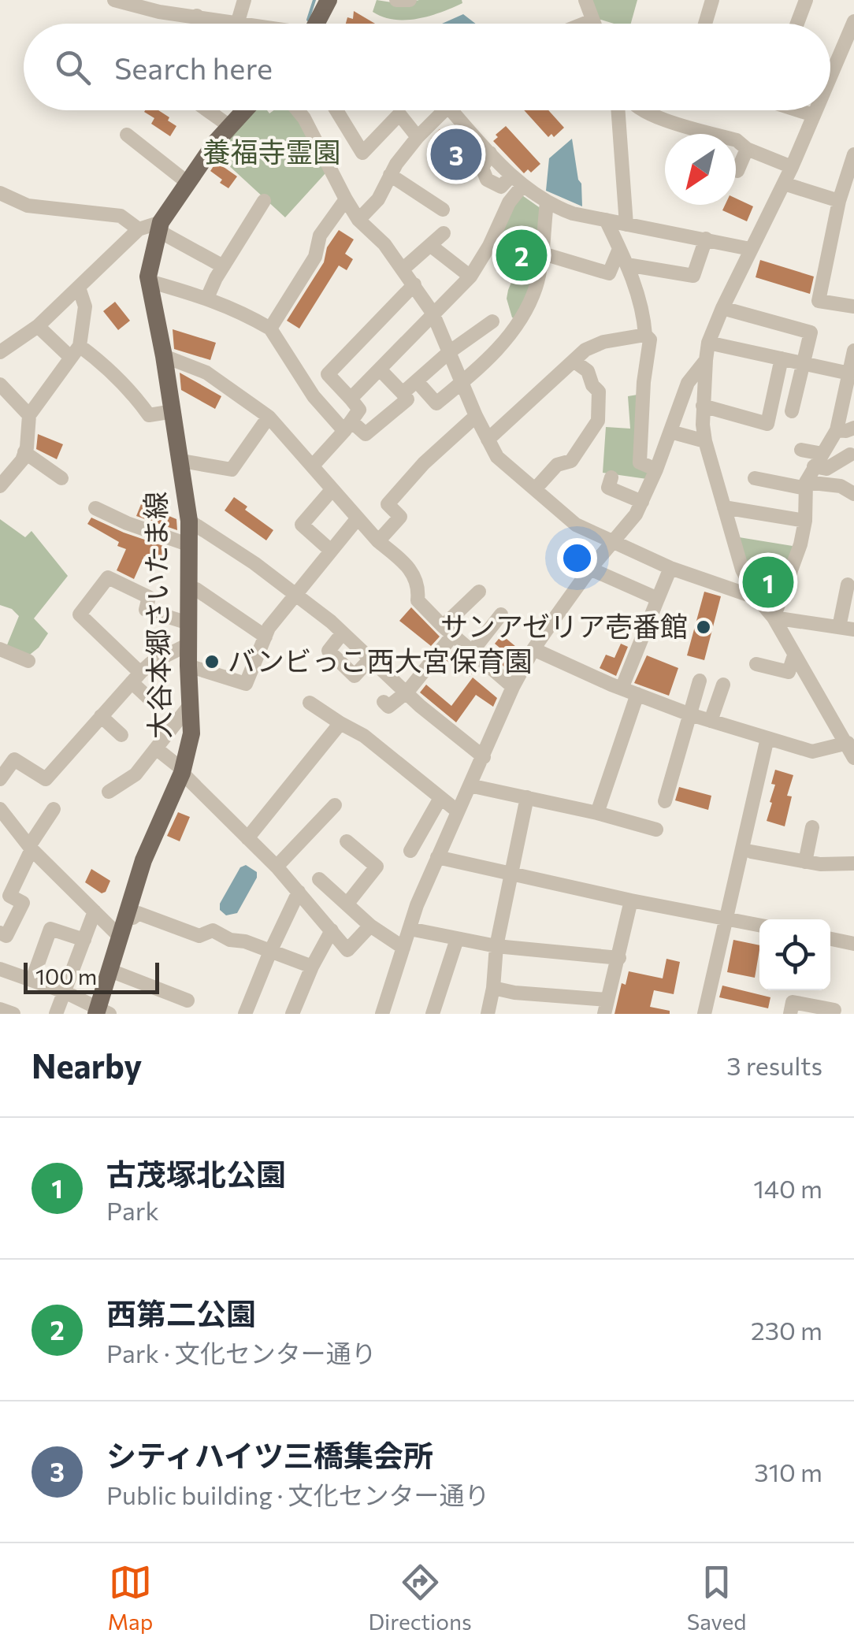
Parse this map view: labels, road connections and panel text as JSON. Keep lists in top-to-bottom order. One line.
{"streets":{"main road":["大谷本郷さいたま線"]},"parks":["養福寺霊園"],"places":["サンアゼリア壱番館","バンビっこ西大宮保育園"],"scale_bar":"100 m","north":"bottom left","page":{"search":"Search here","pins":["3","2","1"],"scale":"100 m","heading":["Nearby","3 results"],"list":[{"mark":"1","name":"古茂塚北公園","note":"Park","value":"140 m"},{"mark":"2","name":"西第二公園","note":"Park · 文化センター通り","value":"230 m"},{"mark":"3","name":"シティハイツ三橋集会所","note":"Public building · 文化センター通り","value":"310 m"}],"nav":["Map","Directions","Saved"]}}
